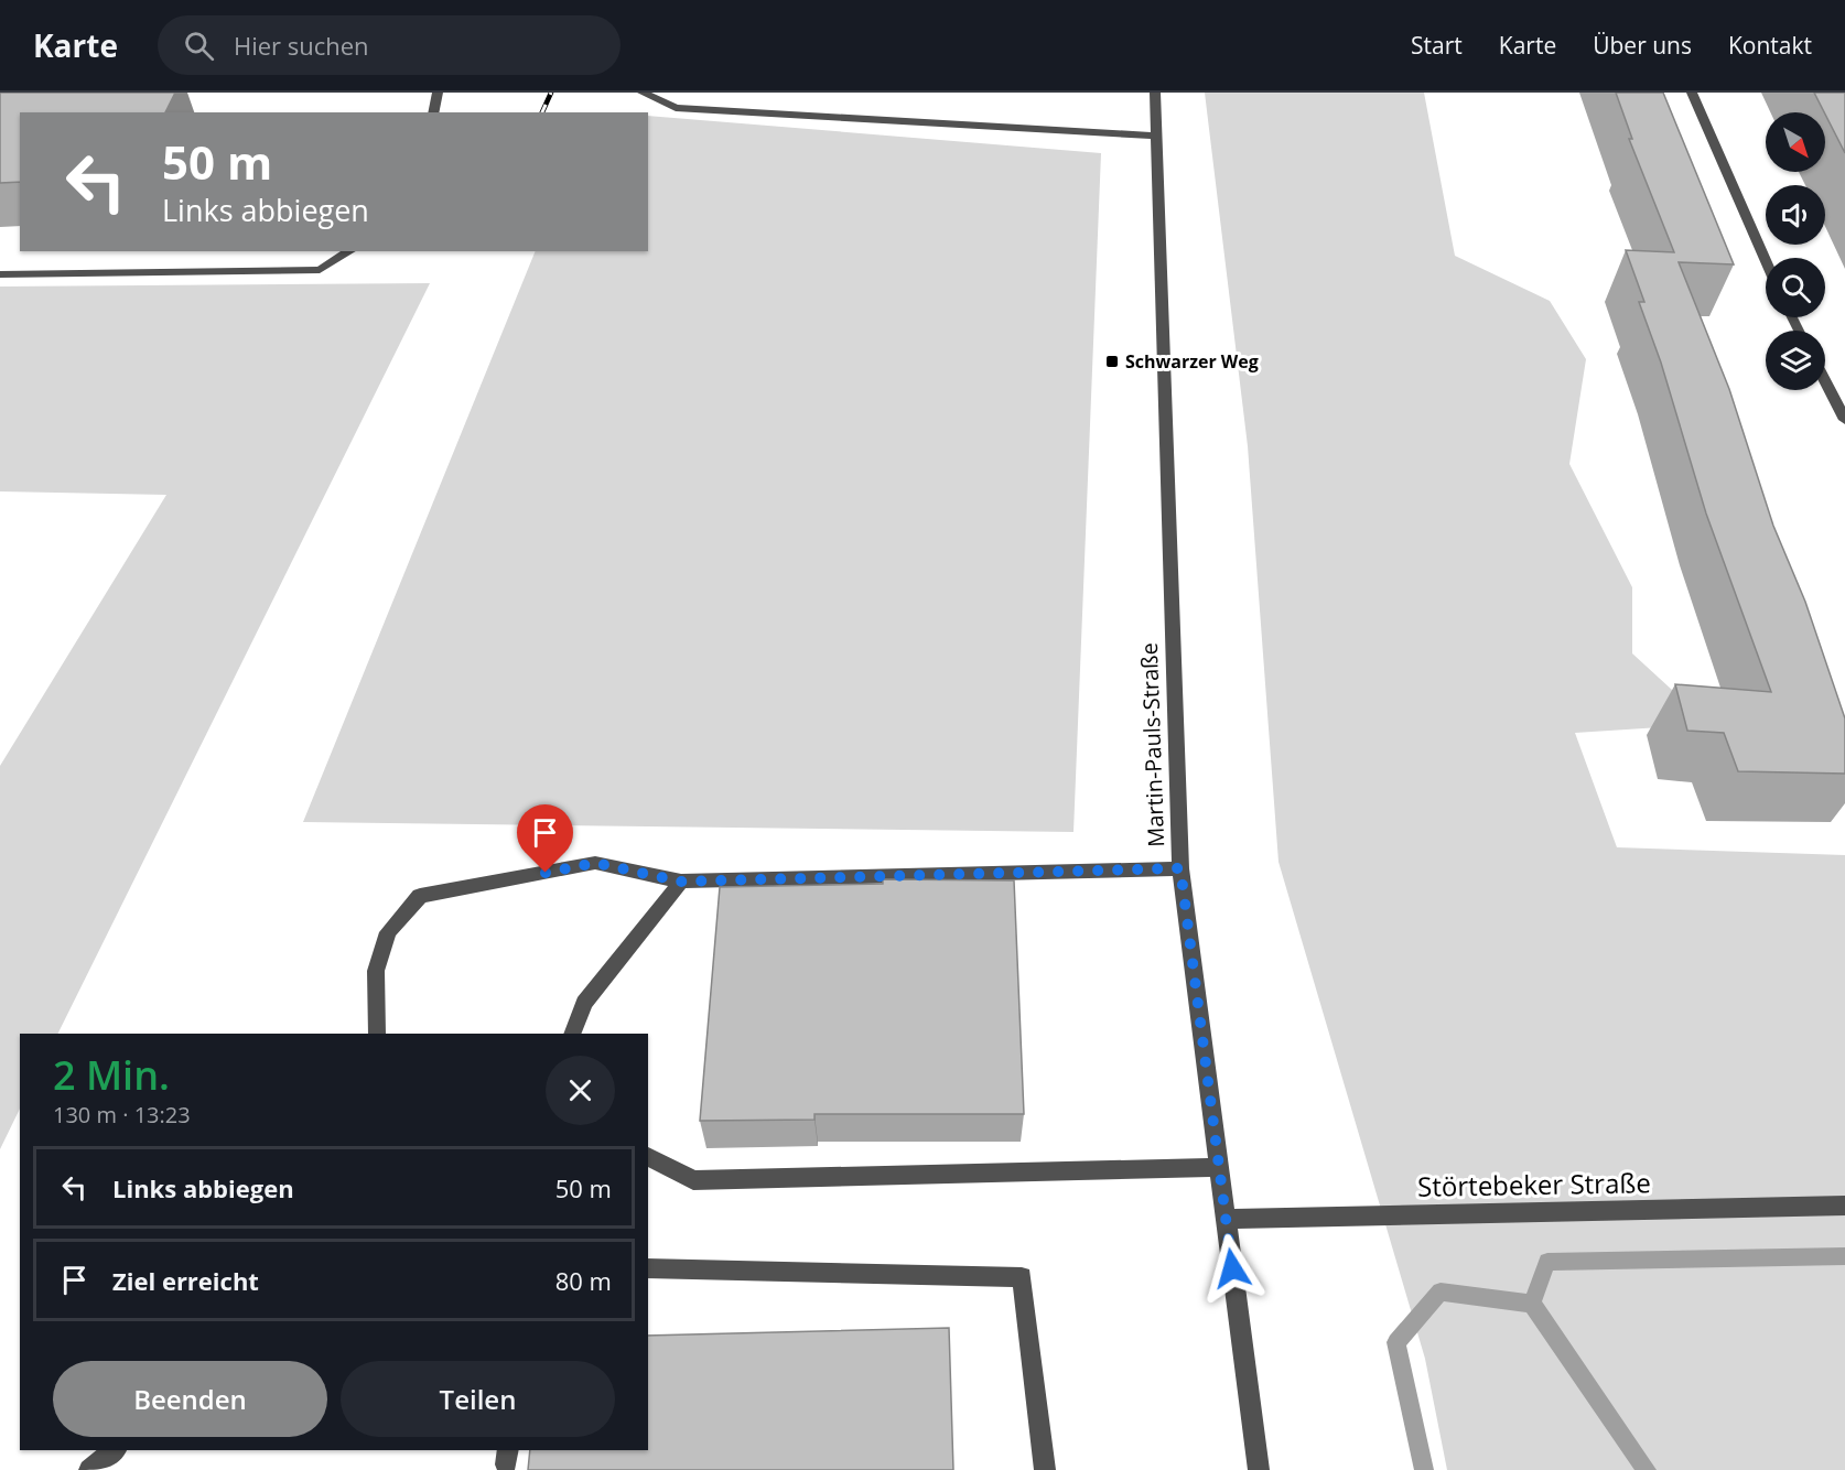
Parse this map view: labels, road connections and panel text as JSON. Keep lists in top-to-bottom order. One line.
{"streets":{"street":["Martin-Pauls-Straße","Störtebeker Straße"]},"crossings":[["Martin-Pauls-Straße","Störtebeker Straße"]],"places":{"transit":["Schwarzer Weg"]},"north":"bottom right","page":{"header":"Karte","search":"Hier suchen","nav":["Start","Karte","Über uns","Kontakt"],"turn":["50 m","Links abbiegen"],"heading":["2 Min.","130 m · 13:23"],"list":[{"name":"Links abbiegen","value":"50 m"},{"name":"Ziel erreicht","value":"80 m"}],"buttons":["Beenden","Teilen"]}}
